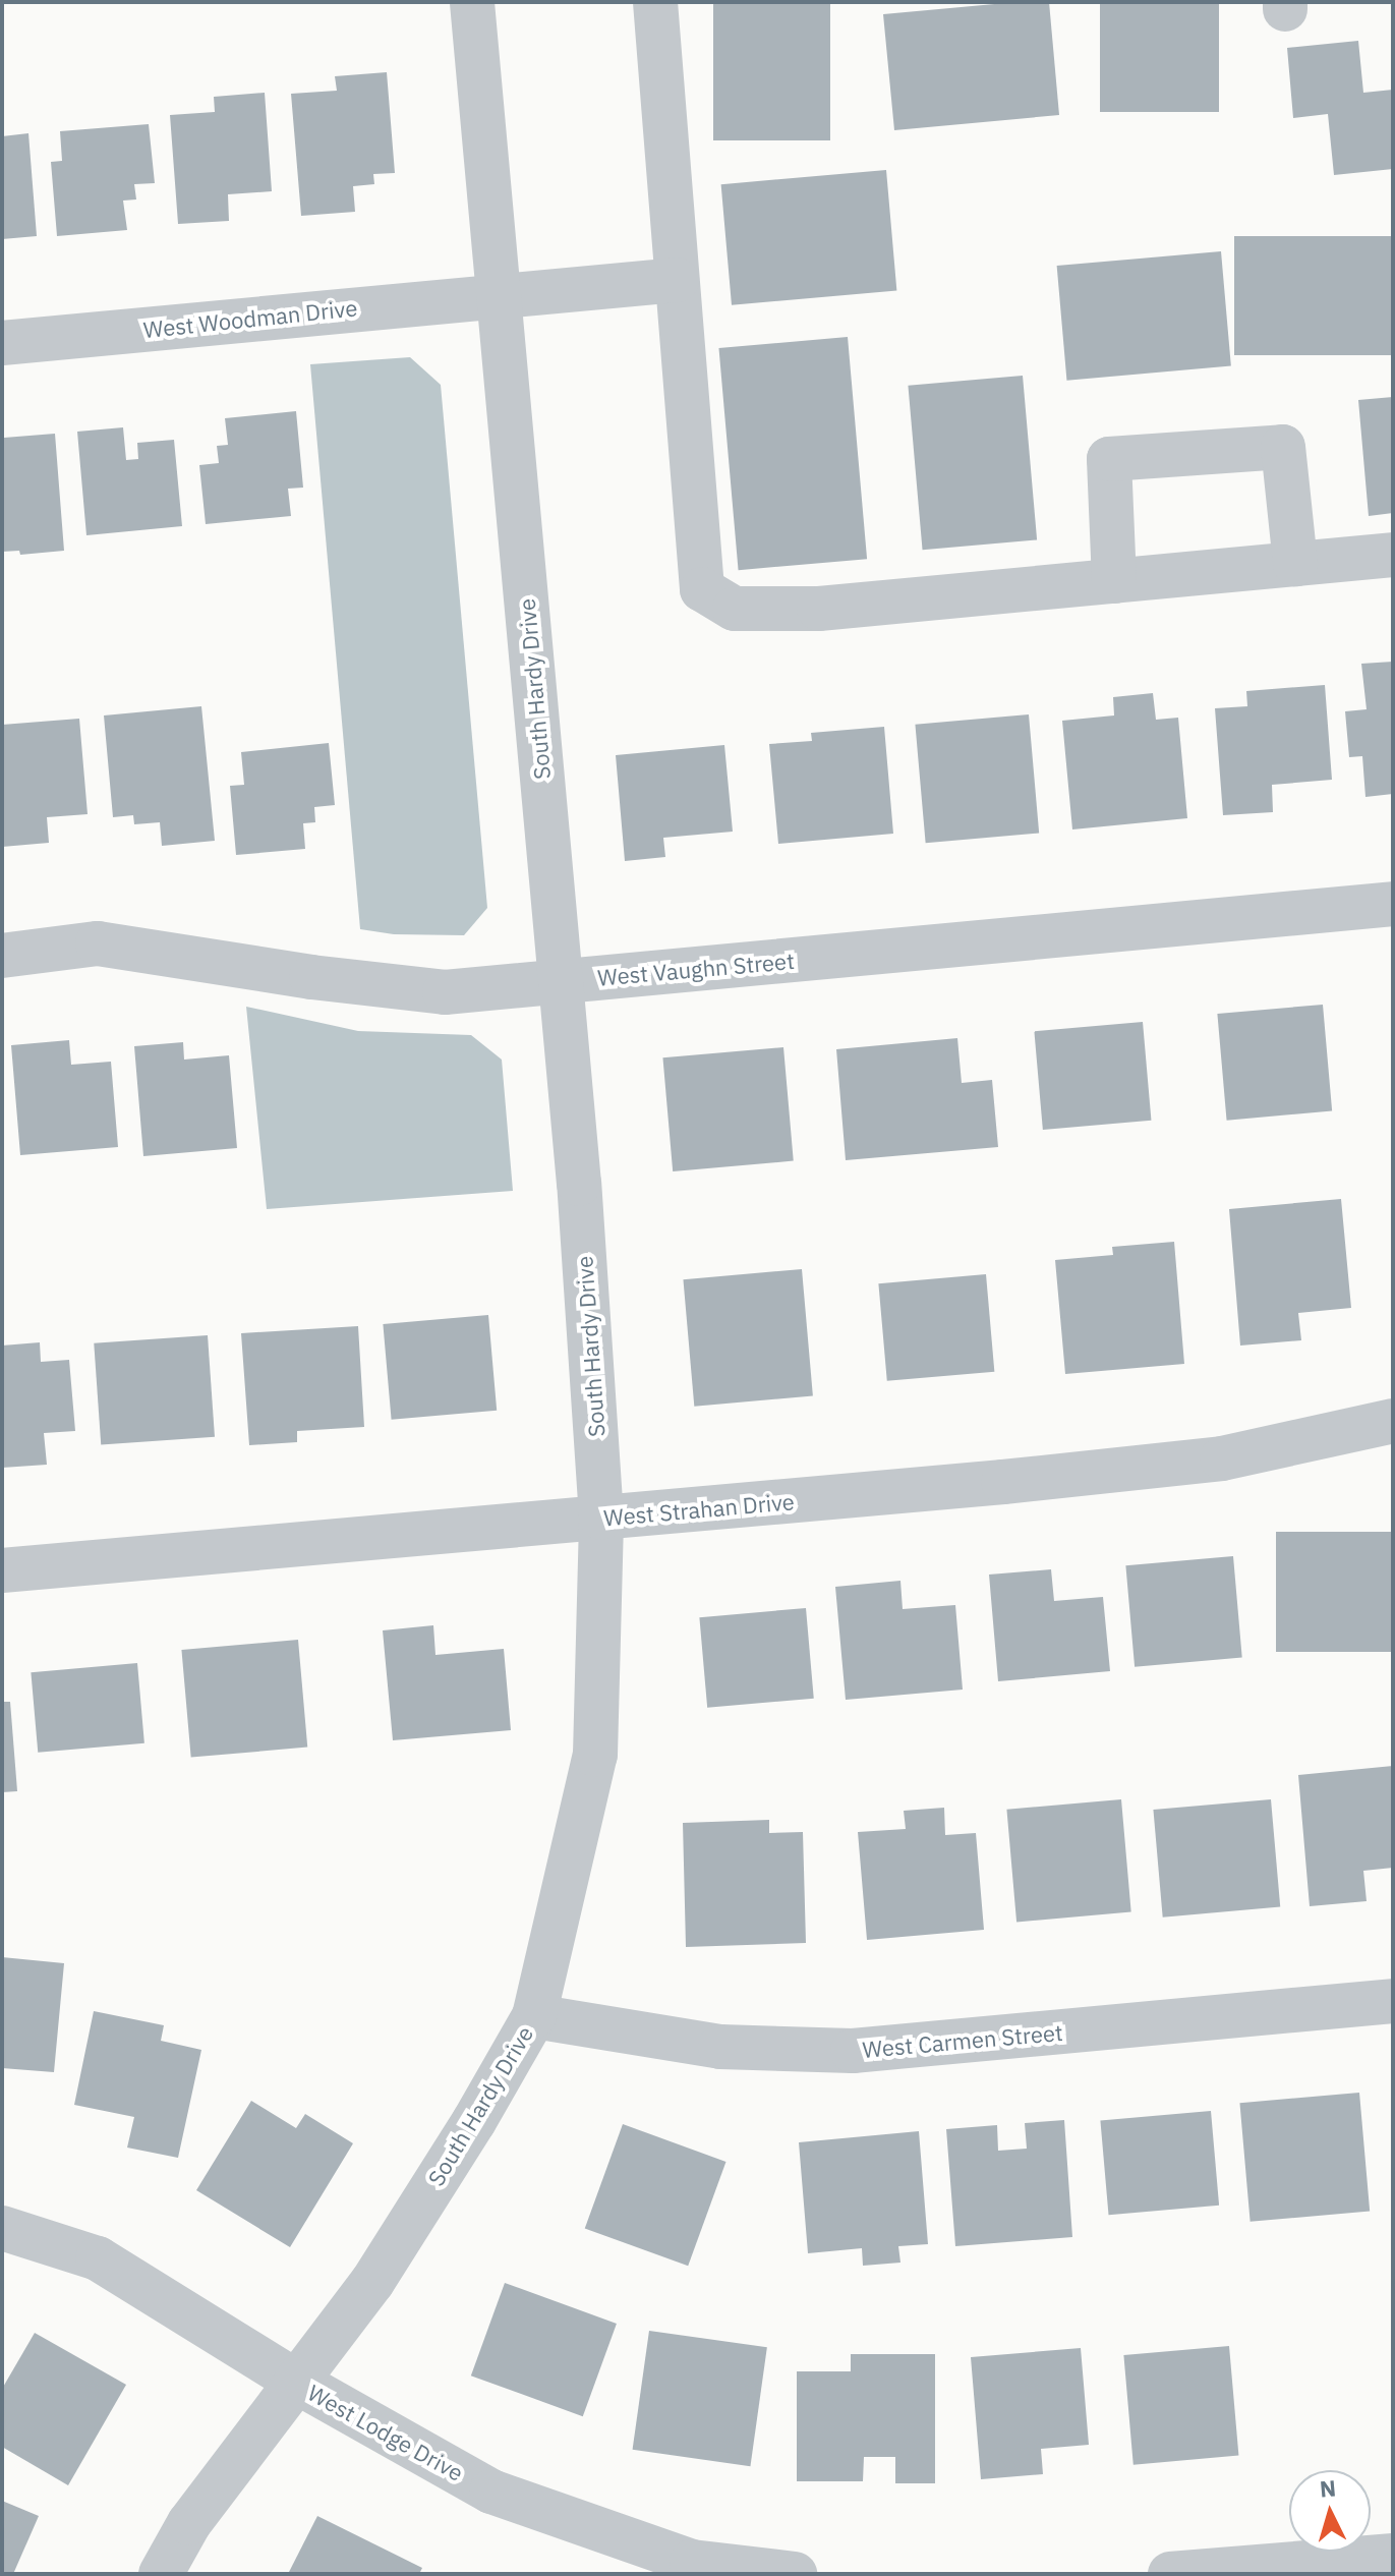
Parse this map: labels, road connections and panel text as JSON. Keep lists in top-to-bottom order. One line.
{"streets":{"street":["West Woodman Drive","South Hardy Drive","West Vaughn Street","West Strahan Drive","West Carmen Street","West Lodge Drive"]},"crossings":[["West Woodman Drive","South Hardy Drive"],["South Hardy Drive","West Vaughn Street"],["South Hardy Drive","West Strahan Drive"],["South Hardy Drive","West Carmen Street"],["South Hardy Drive","West Lodge Drive"]],"north":"top"}
